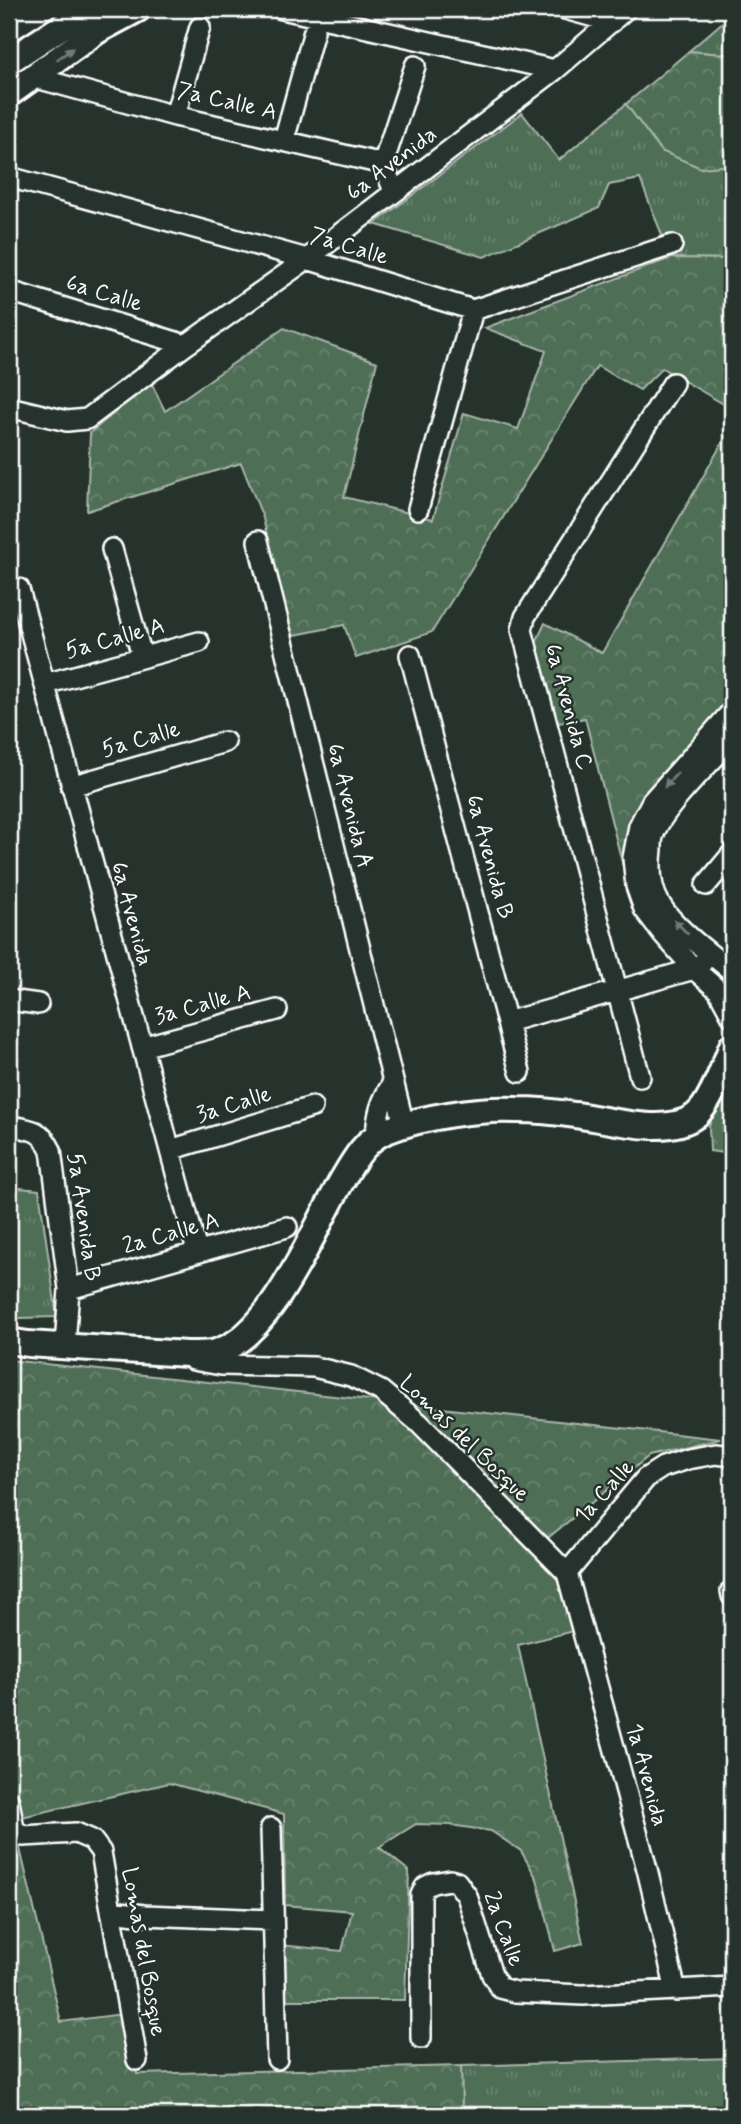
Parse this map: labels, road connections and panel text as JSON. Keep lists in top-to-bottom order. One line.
{"streets":{"street":["7a Calle A","6a Avenida","7a Calle","6a Calle","5a Calle A","6a Avenida C","5a Calle","6a Avenida A","6a Avenida B","3a Calle A","3a Calle","5a Avenida B","2a Calle A","Lomas del Bosque","1a Calle","1a Avenida","2a Calle"]},"crossings":[["6a Avenida","7a Calle"],["6a Avenida","6a Calle"],["6a Avenida","5a Calle A"],["6a Avenida","5a Calle"],["6a Avenida","3a Calle A"],["6a Avenida","3a Calle"],["6a Avenida","2a Calle A"],["5a Avenida B","2a Calle A"],["Lomas del Bosque","1a Calle"],["Lomas del Bosque","1a Avenida"],["1a Calle","1a Avenida"],["1a Avenida","2a Calle"]]}
